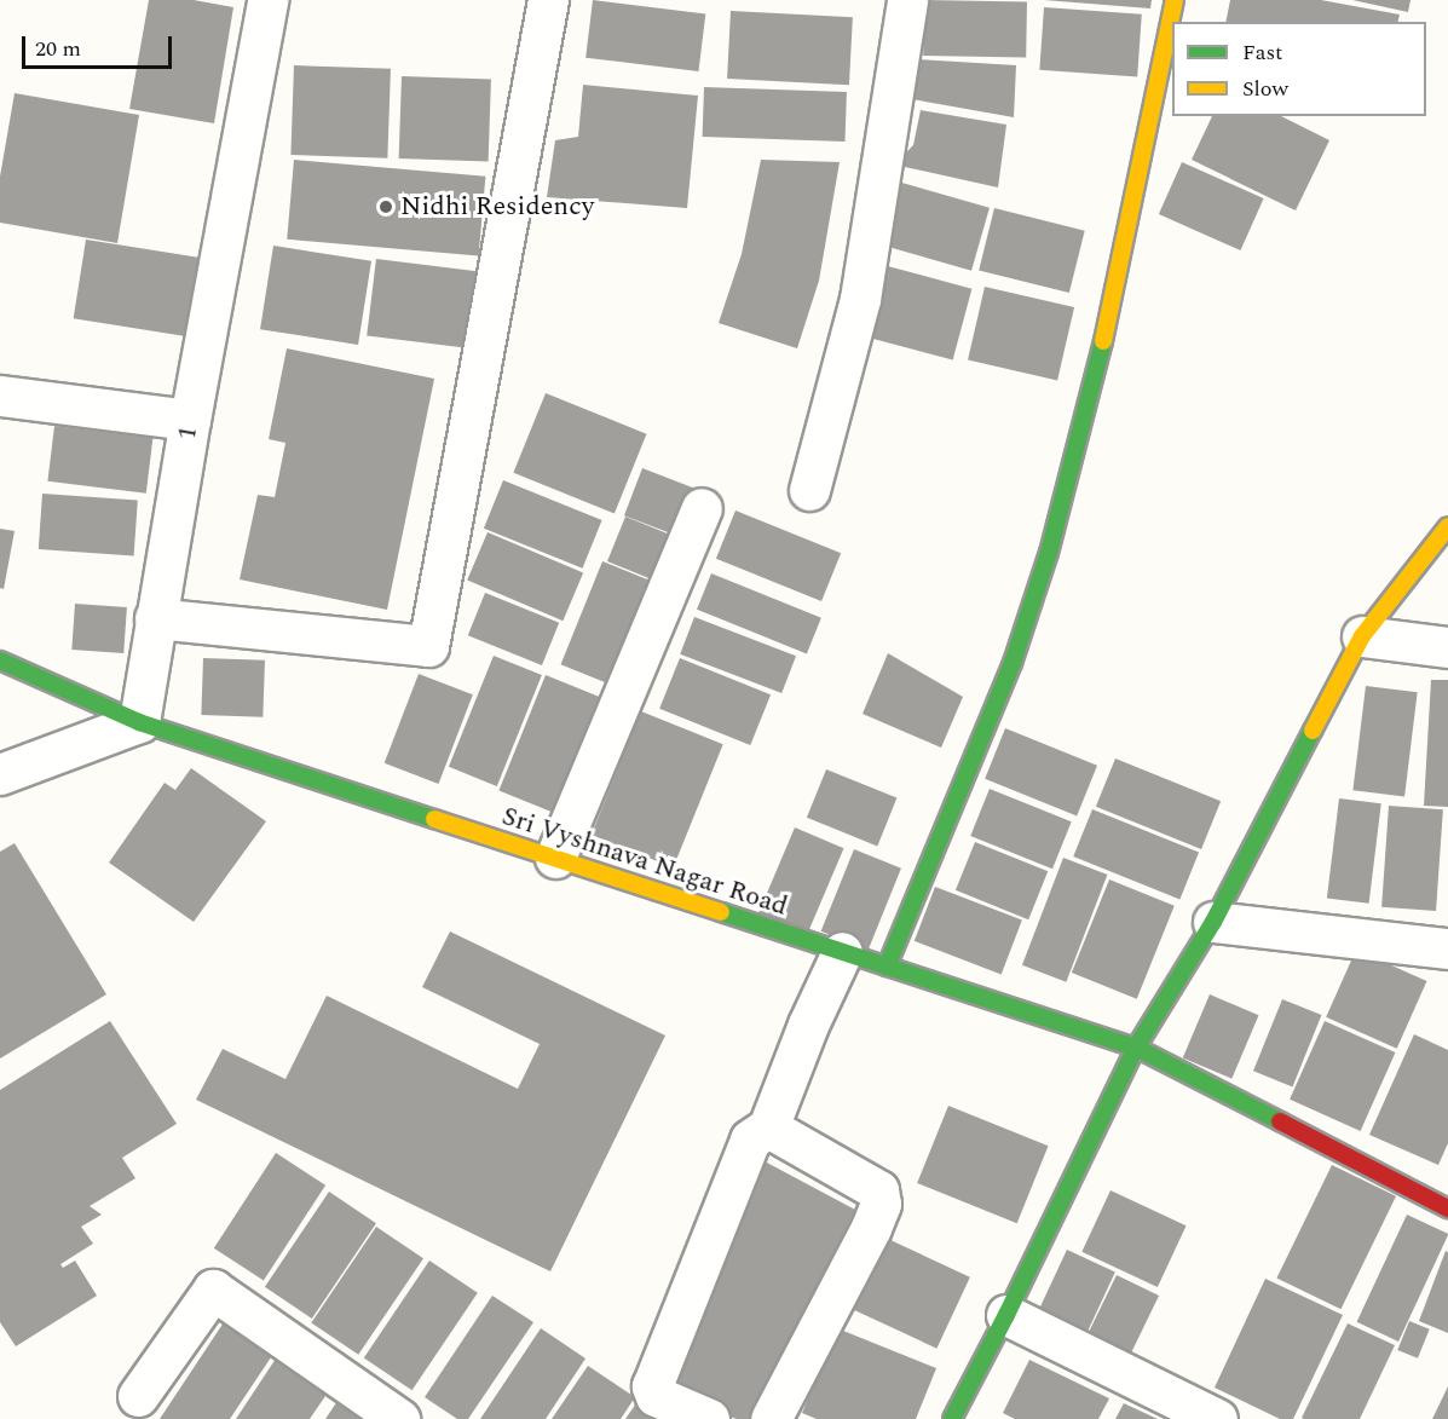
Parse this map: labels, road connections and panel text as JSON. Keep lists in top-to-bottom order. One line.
{"streets":{"street":["1","Sri Vyshnava Nagar Road"]},"crossings":[["1","Sri Vyshnava Nagar Road"]],"places":["Nidhi Residency"],"legend":["Fast","Slow"],"scale_bar":"20 m"}
